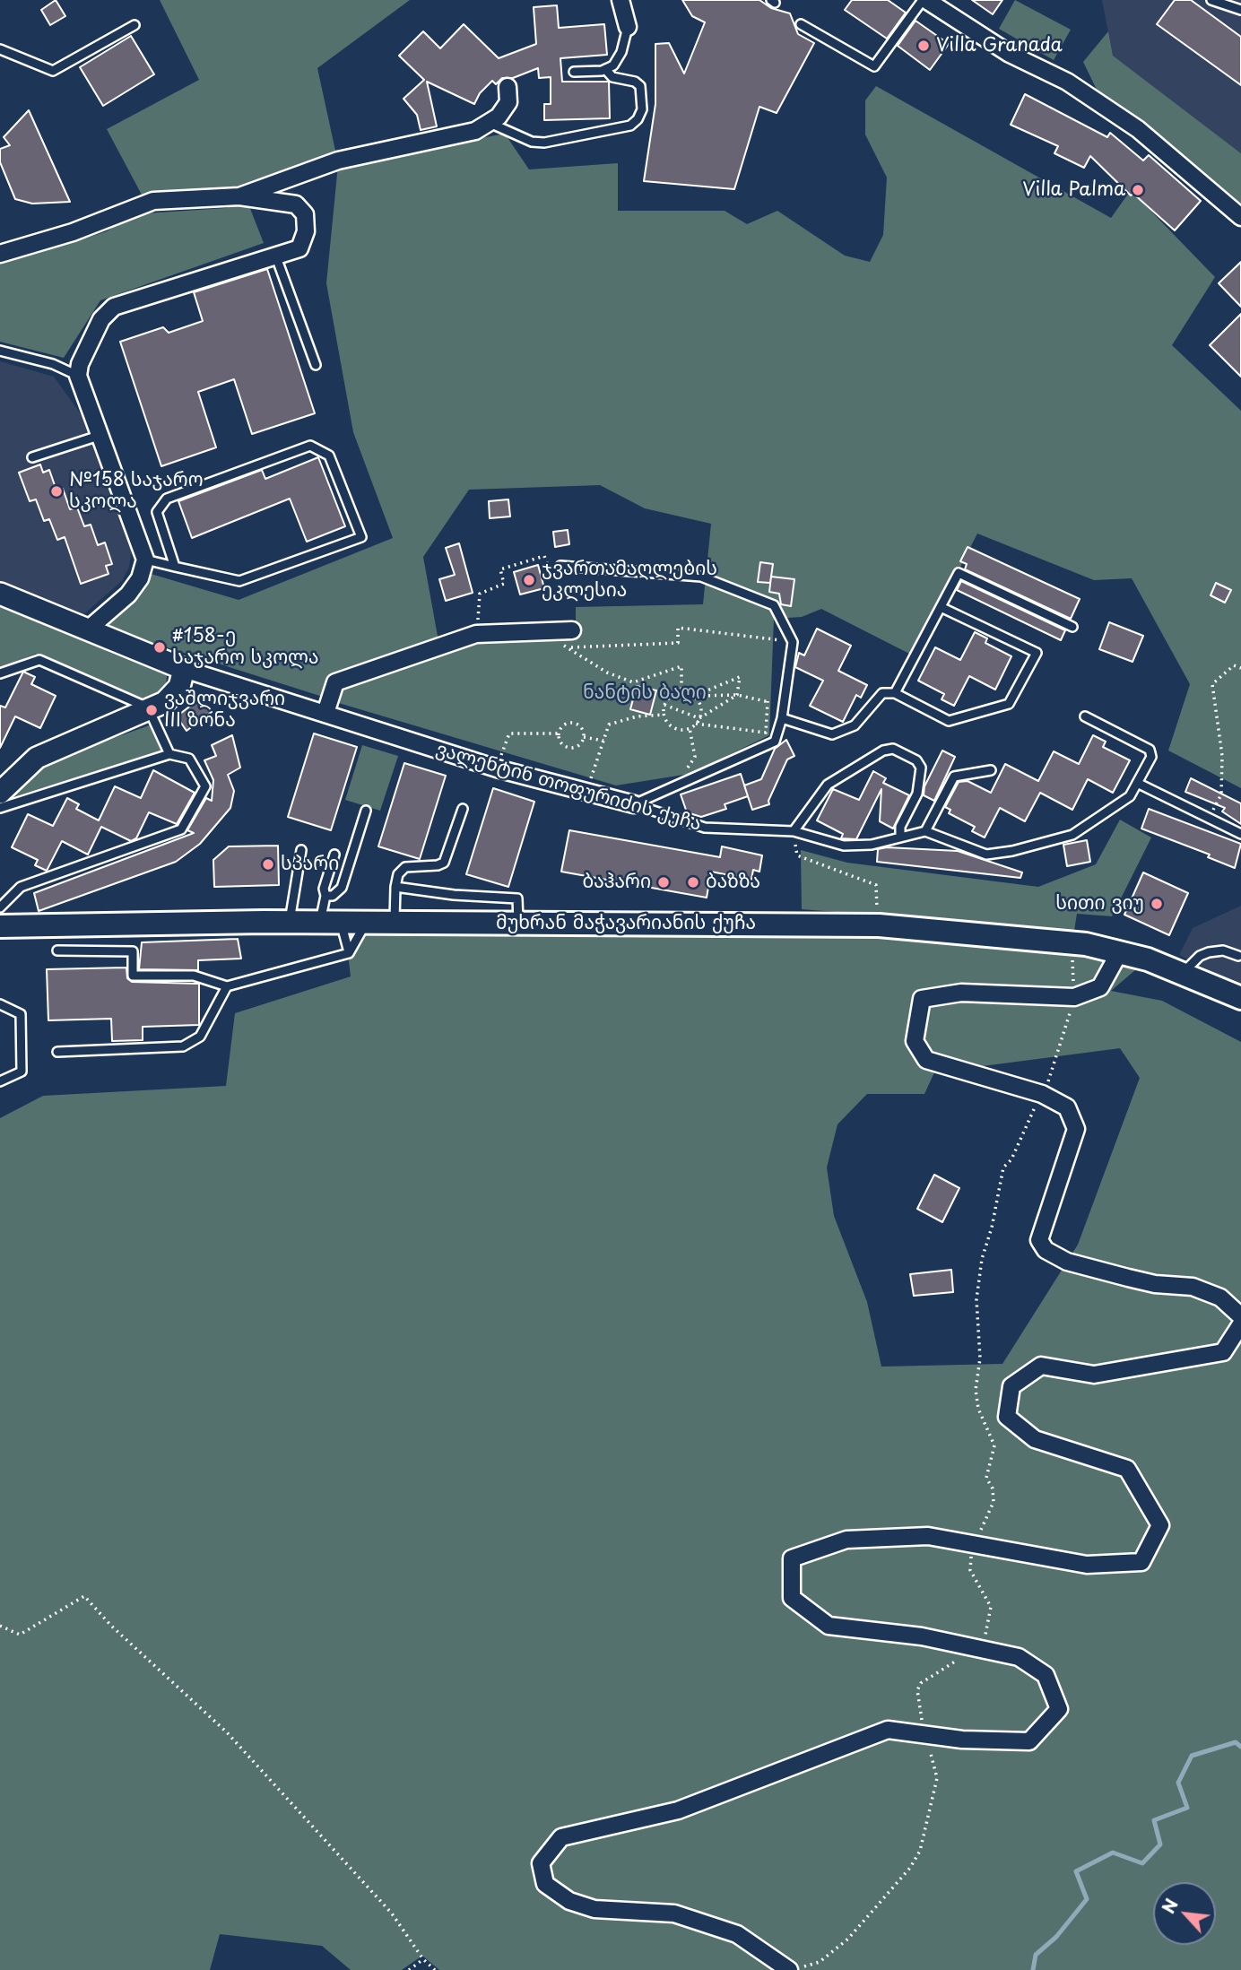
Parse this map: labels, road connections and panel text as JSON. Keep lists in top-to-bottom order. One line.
{"streets":{"main road":["მუხრან მაჭავარიანის ქუჩა"],"street":["ვალენტინ თოფურიძის ქუჩა"]},"parks":["ნანტის ბაღი"],"places":["Villa Granada","Villa Palma","№158 საჯარო სკოლა","ჯვართამაღლების ეკლესია","#158-ე საჯარო სკოლა","ვაშლიჯვარი III ზონა","სპარი","ბაჰარი","ბაზზა","სითი ვიუ"],"north":"top left"}
